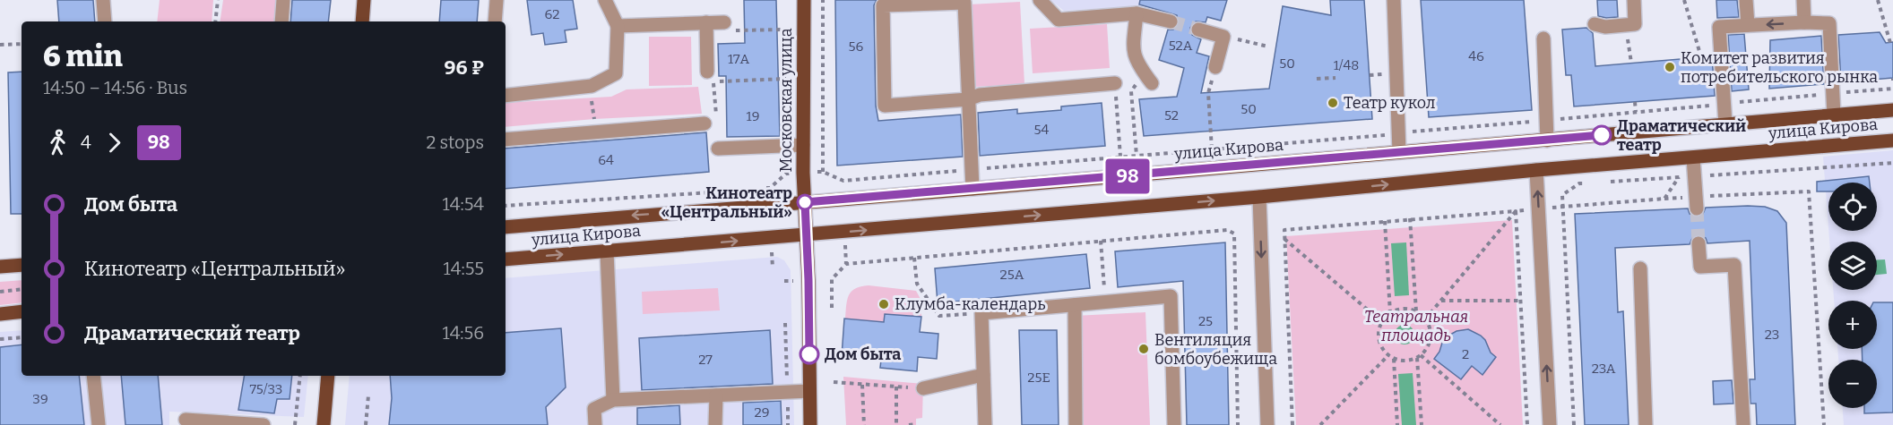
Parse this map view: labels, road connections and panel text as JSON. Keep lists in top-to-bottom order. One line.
{"streets":{"main road":["Московская улица","улица Кирова"]},"crossings":[["Московская улица","улица Кирова"]],"parks":["Театральная площадь"],"places":["Комитет развития потребительского рынка","Театр кукол","Драматический театр","Кинотеатр «Центральный»","Клумба-календарь","Вентиляция бомбоубежища","Дом быта"],"lines":["bus line 98"],"house_numbers":["62","52А","56","46","17А","50","1/48","50","52","19","54","64","25А","25","23","2","27","23А","25Е","75/33","39","29"],"page":{"on_map":"98","heading":["6 min","14:50 – 14:56 · Bus","96 ₽"],"legs":["4","98","2 stops"],"list":[{"name":"Дом быта","value":"14:54"},{"name":"Кинотеатр «Центральный»","value":"14:55"},{"name":"Драматический театр","value":"14:56"}],"map_buttons":["+","−"]}}
